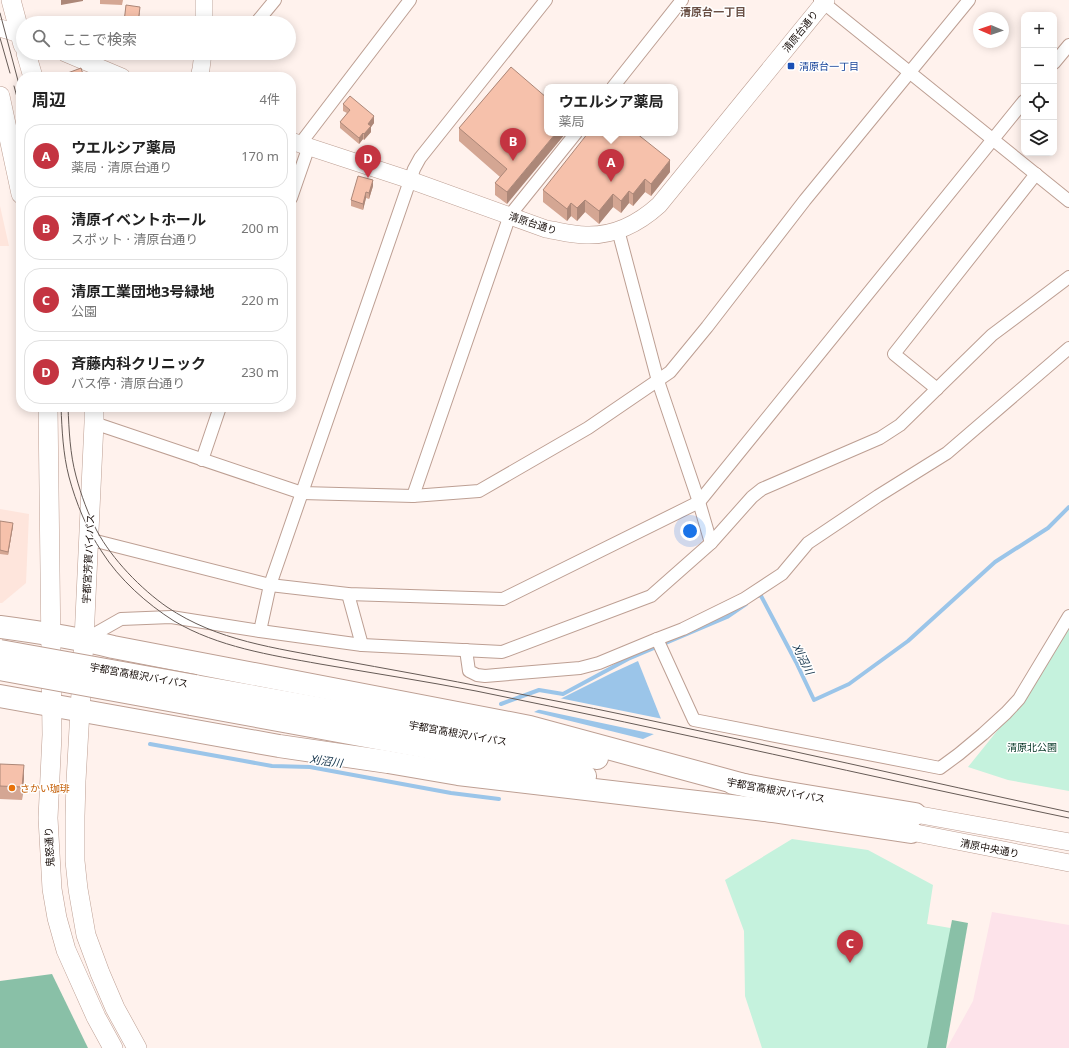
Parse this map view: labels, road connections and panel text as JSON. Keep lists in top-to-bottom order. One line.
{"streets":{"highway":["宇都宮高根沢バイパス"],"main road":["宇都宮芳賀バイパス","鬼怒通り"],"street":["清原台通り","清原中央通り"]},"crossings":[["宇都宮高根沢バイパス","清原中央通り"]],"districts":["清原台一丁目"],"water":["刈沼川"],"parks":["清原北公園"],"places":{"transit":["清原台一丁目"],"other":["さかい珈琲"]},"north":"left","page":{"map_buttons":["+","−"],"search":"ここで検索","heading":["周辺","4件"],"popup":["ウエルシア薬局","薬局"],"list":[{"mark":"A","name":"ウエルシア薬局","note":"薬局 · 清原台通り","value":"170 m"},{"mark":"B","name":"清原イベントホール","note":"スポット · 清原台通り","value":"200 m"},{"mark":"C","name":"清原工業団地3号緑地","note":"公園","value":"220 m"},{"mark":"D","name":"斉藤内科クリニック","note":"バス停 · 清原台通り","value":"230 m"}],"pins":["B","D","A","C"]}}
